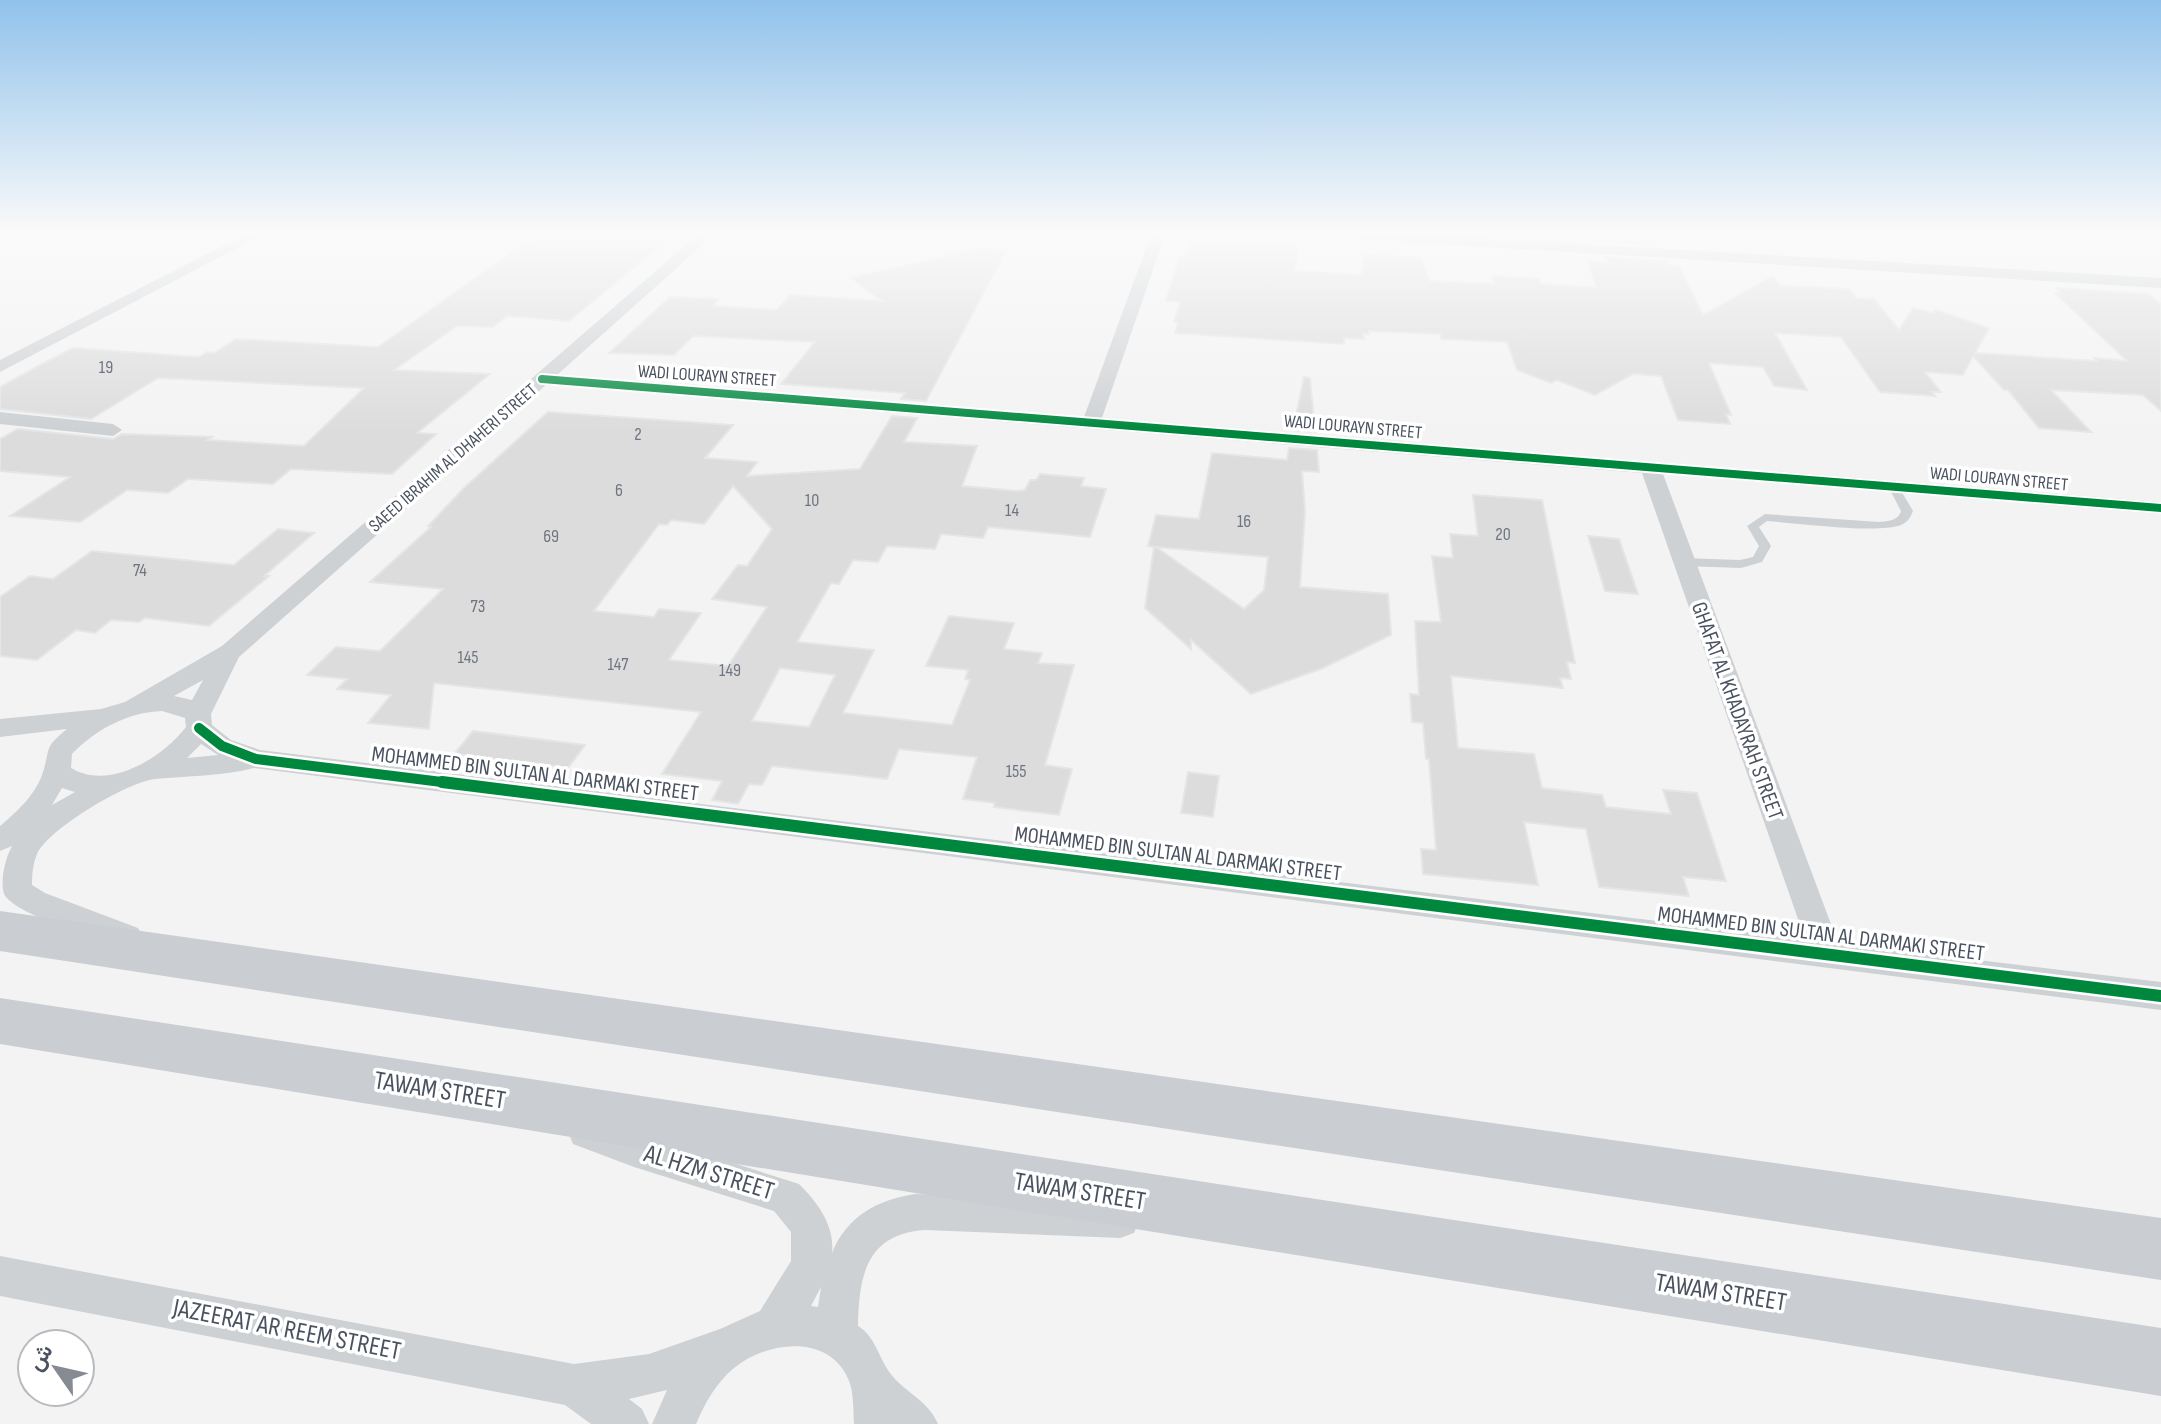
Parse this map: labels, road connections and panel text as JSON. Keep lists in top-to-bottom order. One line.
{"streets":{"main road":["TAWAM STREET"],"street":["WADI LOURAYN STREET","SAEED IBRAHIM AL DHAHERI STREET","GHAFAT AL KHADAYRAH STREET","MOHAMMED BIN SULTAN AL DARMAKI STREET","AL HZM STREET","JAZEERAT AR REEM STREET"]},"crossings":[["WADI LOURAYN STREET","SAEED IBRAHIM AL DHAHERI STREET"],["WADI LOURAYN STREET","GHAFAT AL KHADAYRAH STREET"],["SAEED IBRAHIM AL DHAHERI STREET","MOHAMMED BIN SULTAN AL DARMAKI STREET"],["GHAFAT AL KHADAYRAH STREET","MOHAMMED BIN SULTAN AL DARMAKI STREET"],["TAWAM STREET","AL HZM STREET"]],"house_numbers":["19","2","6","10","14","16","20","69","74","73","145","147","149","155"],"north":"top left"}
